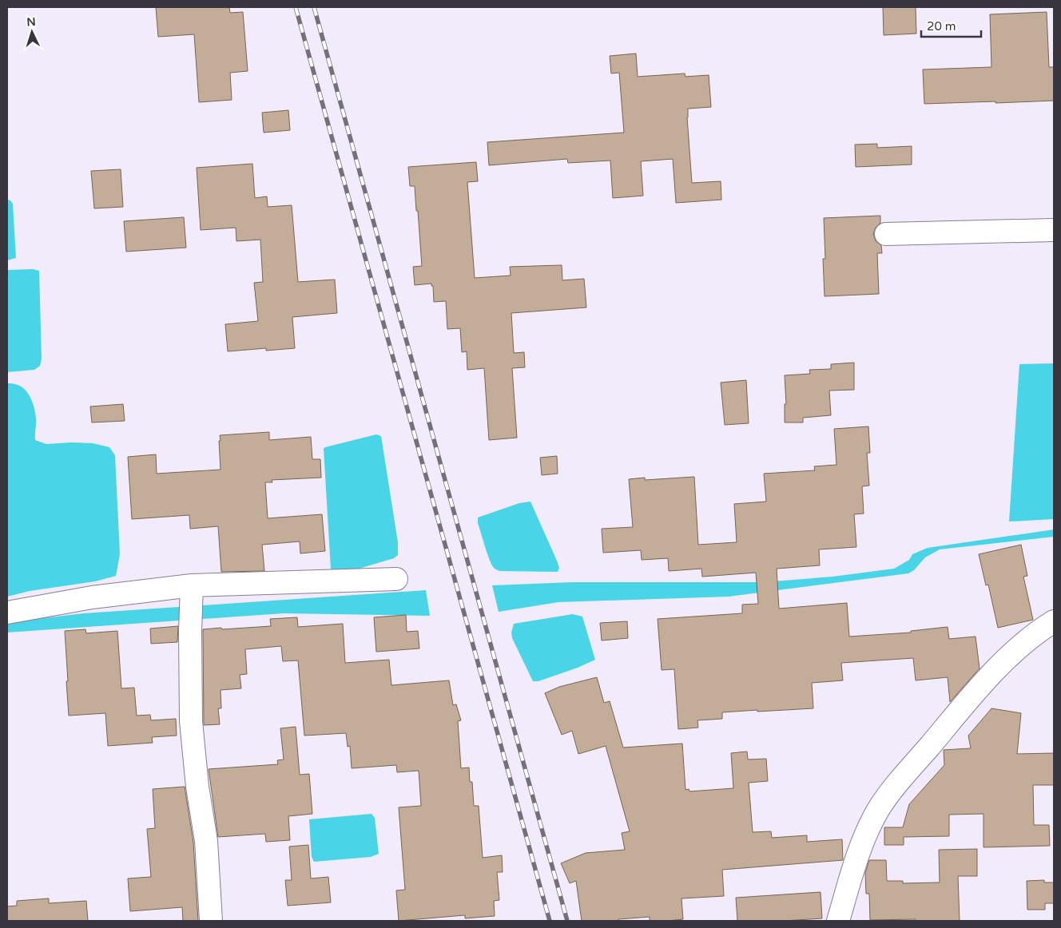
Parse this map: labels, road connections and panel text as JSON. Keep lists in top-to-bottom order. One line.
{"scale_bar":"20 m","north":"top"}
